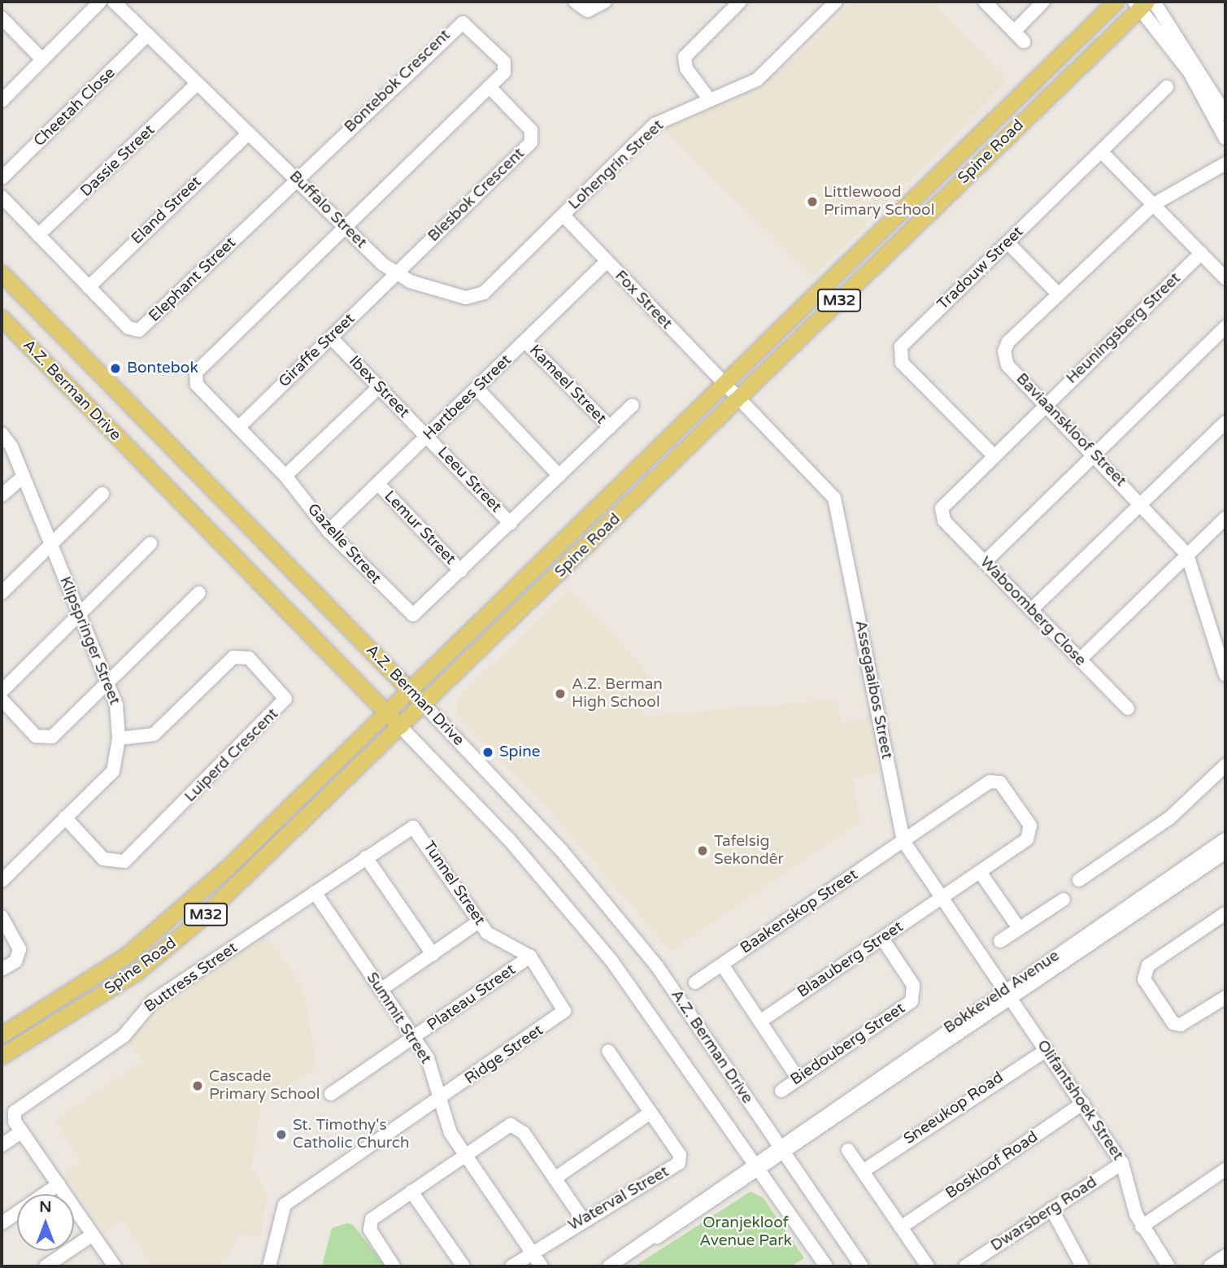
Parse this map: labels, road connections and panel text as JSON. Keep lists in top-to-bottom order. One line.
{"streets":{"main road":["Spine Road","M32","A.Z. Berman Drive"],"street":["Bontebok Crescent","Cheetah Close","Dassie Street","Lohengrin Street","Blesbok Crescent","Buffalo Street","Eland Street","Tradouw Street","Elephant Street","Fox Street","Heuningsberg Street","Giraffe Street","Kameel Street","Ibex Street","Hartbees Street","Baviaanskloof Street","Leeu Street","Lemur Street","Gazelle Street","Waboomberg Close","Klipspringer Street","Assegaaibos Street","Luiperd Crescent","Tunnel Street","Baakenskop Street","Blaauberg Street","Buttress Street","Bokkeveld Avenue","Plateau Street","Summit Street","Biedouberg Street","Ridge Street","Olifantshoek Street","Sneeukop Road","Boskloof Road","Waterval Street","Dwarsberg Road"]},"crossings":[["Bontebok Crescent","Blesbok Crescent"],["Bontebok Crescent","Buffalo Street"],["Bontebok Crescent","Elephant Street"],["Bontebok Crescent","Gazelle Street"],["Cheetah Close","Buffalo Street"],["Spine Road","Fox Street"],["Spine Road","A.Z. Berman Drive"],["Spine Road","Assegaaibos Street"],["Dassie Street","Buffalo Street"],["Dassie Street","Elephant Street"],["Lohengrin Street","Buffalo Street"],["Lohengrin Street","Fox Street"],["Blesbok Crescent","Buffalo Street"],["Blesbok Crescent","Giraffe Street"],["Buffalo Street","Eland Street"],["Buffalo Street","Elephant Street"],["Buffalo Street","Fox Street"],["Buffalo Street","Giraffe Street"],["Buffalo Street","Gazelle Street"],["Eland Street","Elephant Street"],["Tradouw Street","Heuningsberg Street"],["Fox Street","Hartbees Street"],["Fox Street","Assegaaibos Street"],["Heuningsberg Street","Baviaanskloof Street"],["Heuningsberg Street","Waboomberg Close"],["Giraffe Street","Ibex Street"],["Giraffe Street","Gazelle Street"],["Kameel Street","Hartbees Street"],["Kameel Street","Gazelle Street"],["Ibex Street","Hartbees Street"],["Ibex Street","Leeu Street"],["A.Z. Berman Drive","Bokkeveld Avenue"],["Hartbees Street","Leeu Street"],["Hartbees Street","Lemur Street"],["Hartbees Street","Gazelle Street"],["Leeu Street","Gazelle Street"],["Lemur Street","Gazelle Street"],["Klipspringer Street","Luiperd Crescent"],["Assegaaibos Street","Baakenskop Street"],["Assegaaibos Street","Blaauberg Street"],["Assegaaibos Street","Bokkeveld Avenue"],["Assegaaibos Street","Olifantshoek Street"],["Tunnel Street","Buttress Street"],["Tunnel Street","Plateau Street"],["Tunnel Street","Ridge Street"],["Baakenskop Street","Blaauberg Street"],["Blaauberg Street","Biedouberg Street"],["Buttress Street","Summit Street"],["Bokkeveld Avenue","Olifantshoek Street"],["Plateau Street","Summit Street"],["Plateau Street","Ridge Street"],["Summit Street","Ridge Street"],["Summit Street","Waterval Street"],["Olifantshoek Street","Sneeukop Road"],["Olifantshoek Street","Boskloof Road"],["Olifantshoek Street","Dwarsberg Road"]],"parks":["Oranjekloof Avenue Park"],"places":["Littlewood Primary School","Bontebok","A.Z. Berman High School","Spine","Tafelsig Sekondêr","Cascade Primary School","St. Timothy's Catholic Church"],"north":"top"}
